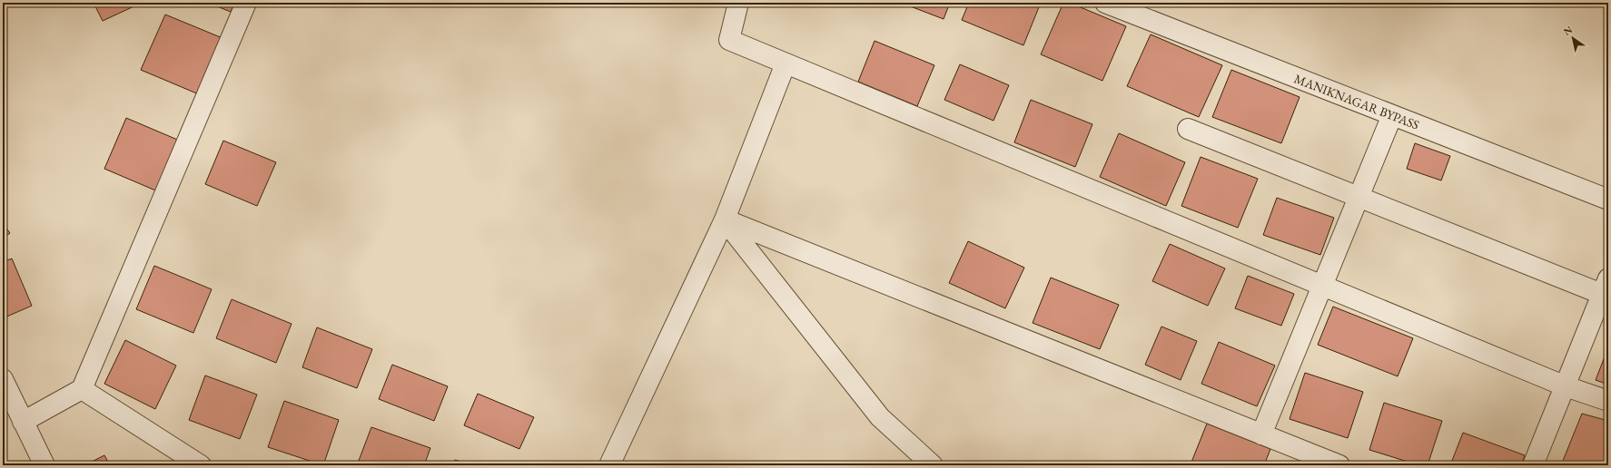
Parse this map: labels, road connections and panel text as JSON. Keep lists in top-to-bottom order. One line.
{"streets":{"street":["MANIKNAGAR BYPASS"]},"north":"top left"}
